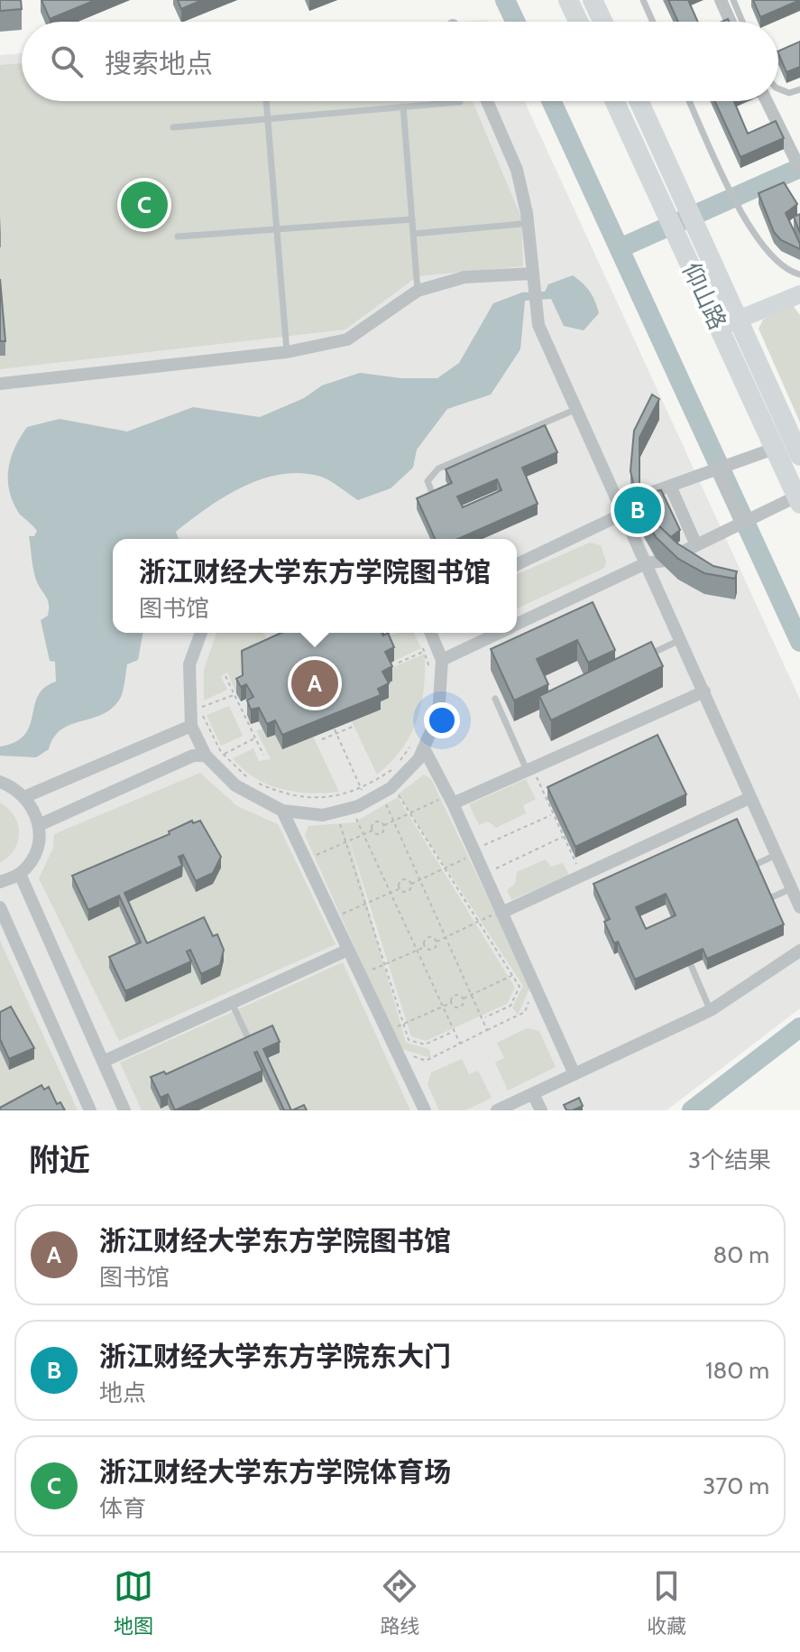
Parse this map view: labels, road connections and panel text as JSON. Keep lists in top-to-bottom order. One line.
{"streets":{"main road":["仰山路"]},"page":{"search":"搜索地点","pins":["C","B","A"],"popup":["浙江财经大学东方学院图书馆","图书馆"],"heading":["附近","3个结果"],"list":[{"mark":"A","name":"浙江财经大学东方学院图书馆","note":"图书馆","value":"80 m"},{"mark":"B","name":"浙江财经大学东方学院东大门","note":"地点","value":"180 m"},{"mark":"C","name":"浙江财经大学东方学院体育场","note":"体育","value":"370 m"}],"nav":["地图","路线","收藏"]}}
